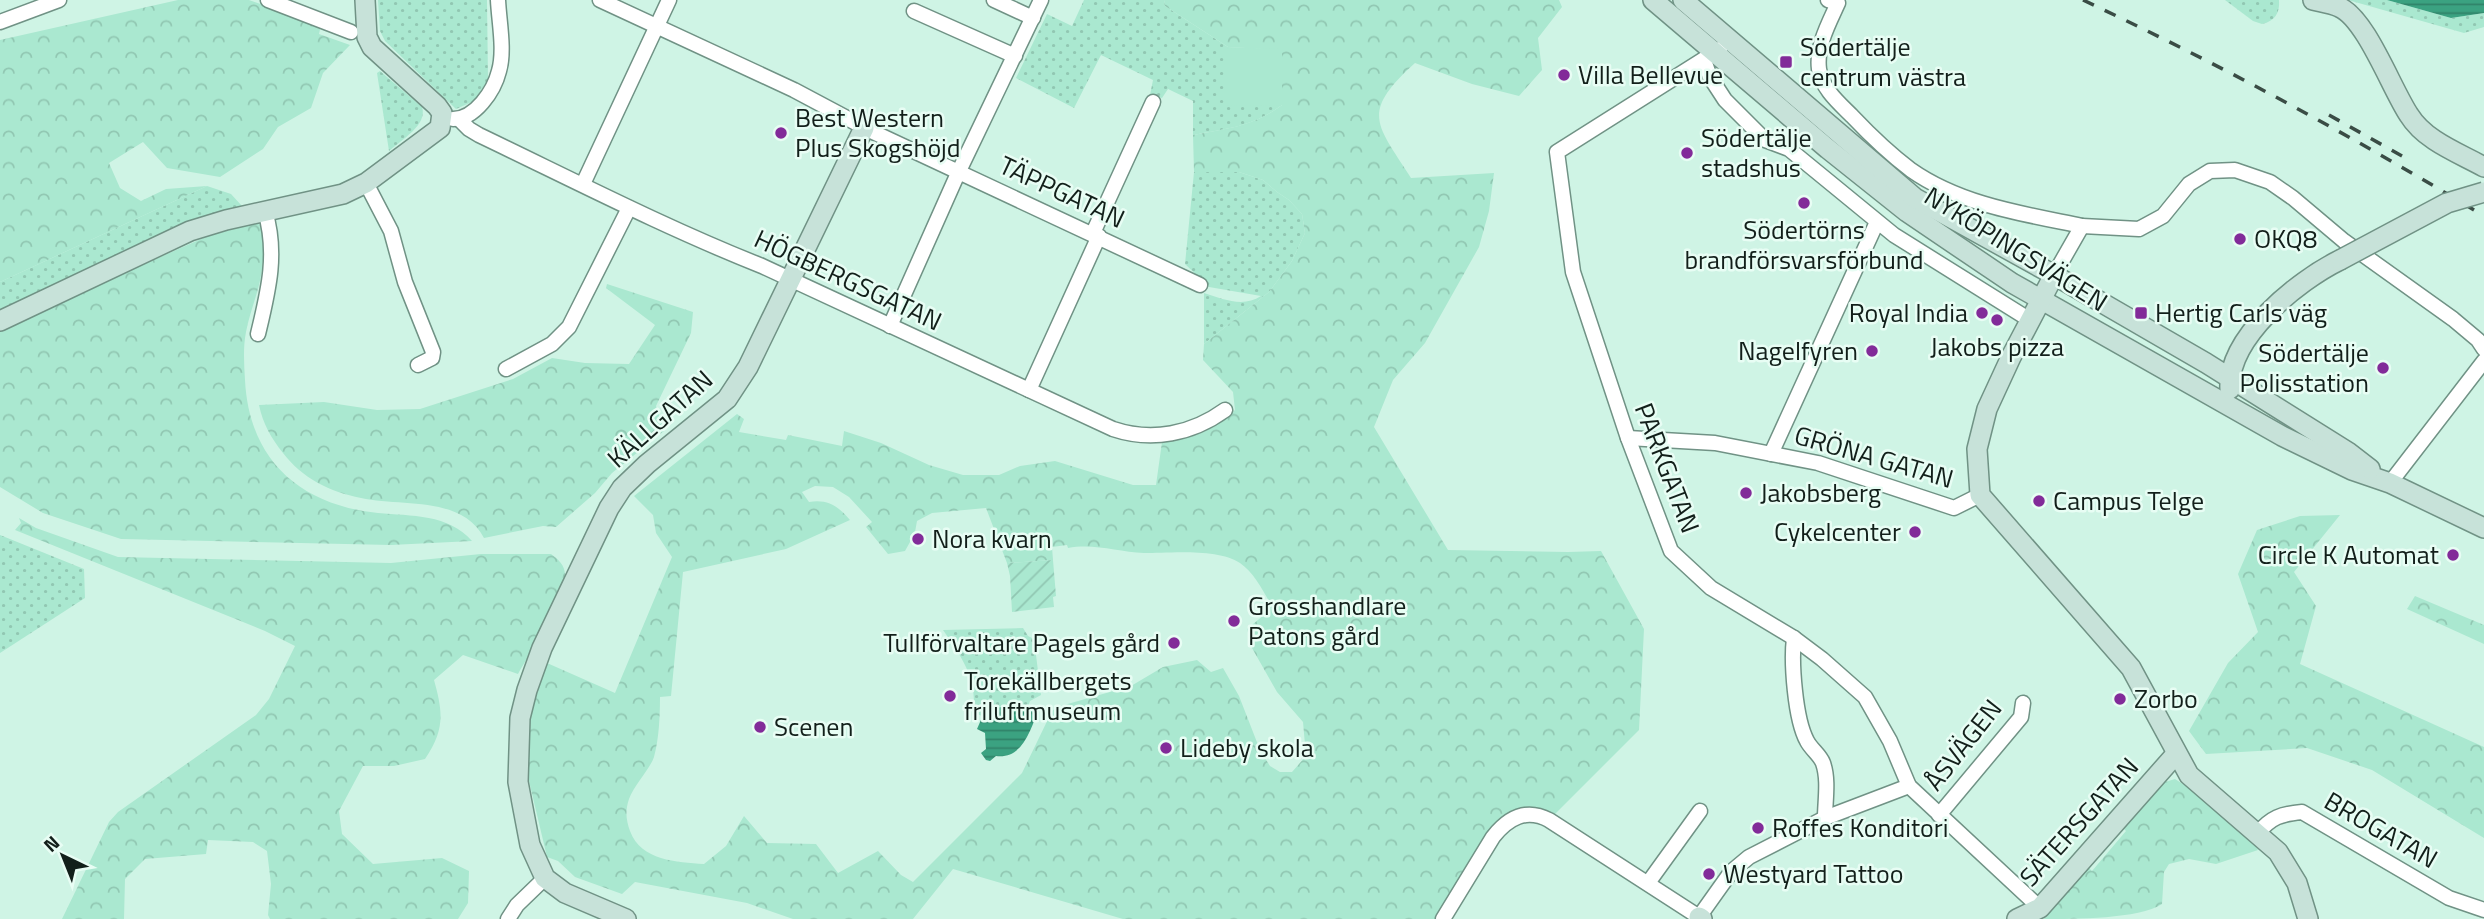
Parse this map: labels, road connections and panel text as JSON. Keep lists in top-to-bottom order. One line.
{"streets":{"street":["TÄPPGATAN","NYKÖPINGSVÄGEN","HÖGBERGSGATAN","KÄLLGATAN","GRÖNA GATAN","PARKGATAN","ÅSVÄGEN","SÄTERSGATAN","BROGATAN"]},"crossings":[["TÄPPGATAN","KÄLLGATAN"],["NYKÖPINGSVÄGEN","PARKGATAN"],["HÖGBERGSGATAN","KÄLLGATAN"],["GRÖNA GATAN","PARKGATAN"],["PARKGATAN","ÅSVÄGEN"],["PARKGATAN","SÄTERSGATAN"]],"places":{"transit":["Södertälje centrum västra","Hertig Carls väg"],"other":["Villa Bellevue","Best Western Plus Skogshöjd","Södertälje stadshus","Södertörns brandförsvarsförbund","OKQ8","Royal India","Jakobs pizza","Nagelfyren","Södertälje Polisstation","Jakobsberg","Campus Telge","Cykelcenter","Nora kvarn","Circle K Automat","Grosshandlare Patons gård","Tullförvaltare Pagels gård","Torekällbergets friluftmuseum","Zorbo","Scenen","Lideby skola","Roffes Konditori","Westyard Tattoo"]},"north":"top left"}
